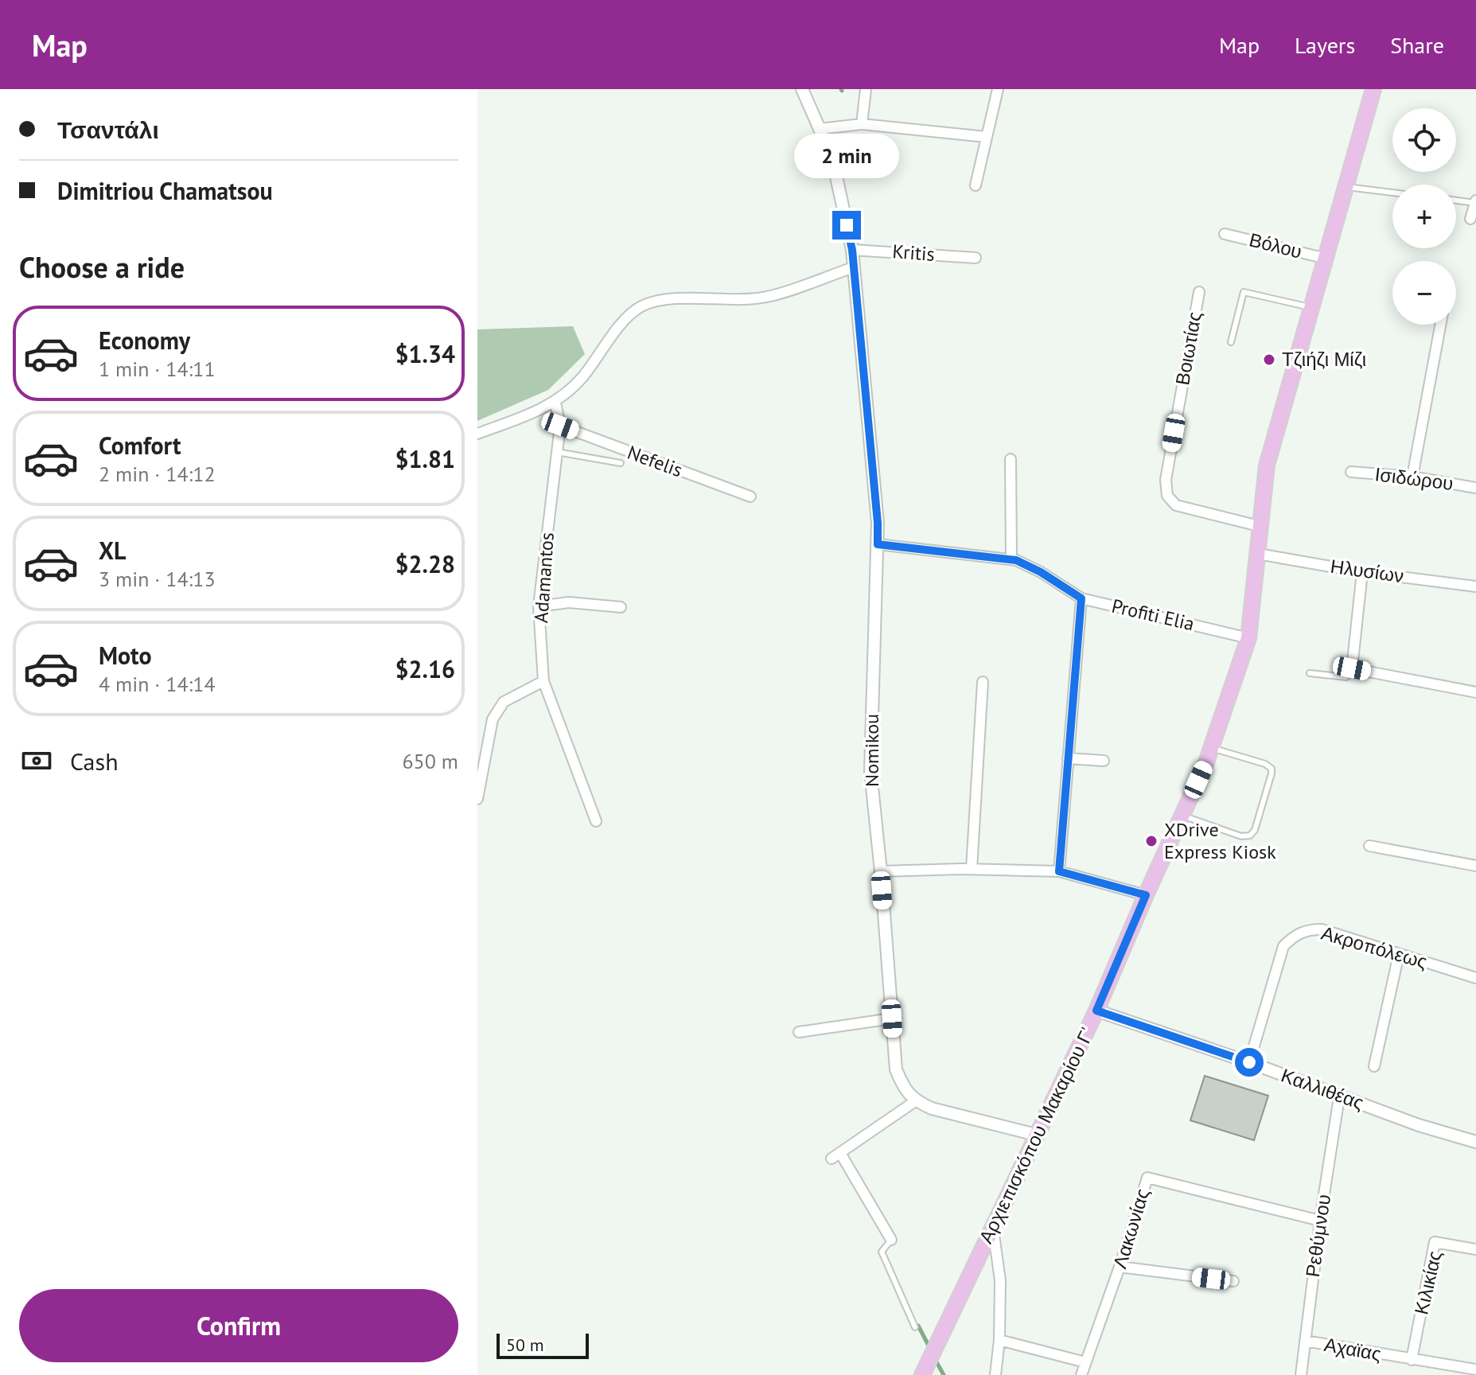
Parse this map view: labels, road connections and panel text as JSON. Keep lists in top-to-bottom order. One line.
{"streets":{"main road":["Αρχιεπισκόπου Μακαρίου Γ'"],"street":["Βόλου","Kritis","Βοιωτίας","Nefelis","Ισιδώρου","Ηλυσίων","Adamantos","Profiti Elia","Nomikou","Ακροπόλεως","Καλλιθέας","Λακωνίας","Ρεθύμνου","Κιλικίας","Αχαϊας"]},"crossings":[["Βόλου","Αρχιεπισκόπου Μακαρίου Γ'"],["Kritis","Nomikou"],["Βοιωτίας","Αρχιεπισκόπου Μακαρίου Γ'"],["Nefelis","Adamantos"],["Ηλυσίων","Αρχιεπισκόπου Μακαρίου Γ'"],["Profiti Elia","Nomikou"],["Profiti Elia","Αρχιεπισκόπου Μακαρίου Γ'"],["Ακροπόλεως","Καλλιθέας"],["Καλλιθέας","Αρχιεπισκόπου Μακαρίου Γ'"],["Καλλιθέας","Ρεθύμνου"],["Λακωνίας","Ρεθύμνου"],["Ρεθύμνου","Αχαϊας"],["Κιλικίας","Αχαϊας"]],"places":["Τζιήζι Μίζι","XDrive Express Kiosk"],"scale_bar":"50 m","page":{"header":"Map","nav":["Map","Layers","Share"],"banner":["Τσαντάλι","Dimitriou Chamatsou"],"map_buttons":["+","−"],"bubble":"2 min","heading":"Choose a ride","list":[{"name":"Economy","note":"1 min · 14:11","value":"$1.34"},{"name":"Comfort","note":"2 min · 14:12","value":"$1.81"},{"name":"XL","note":"3 min · 14:13","value":"$2.28"},{"name":"Moto","note":"4 min · 14:14","value":"$2.16"}],"pay":["Cash","650 m"],"buttons":"Confirm","scale":"50 m"}}
